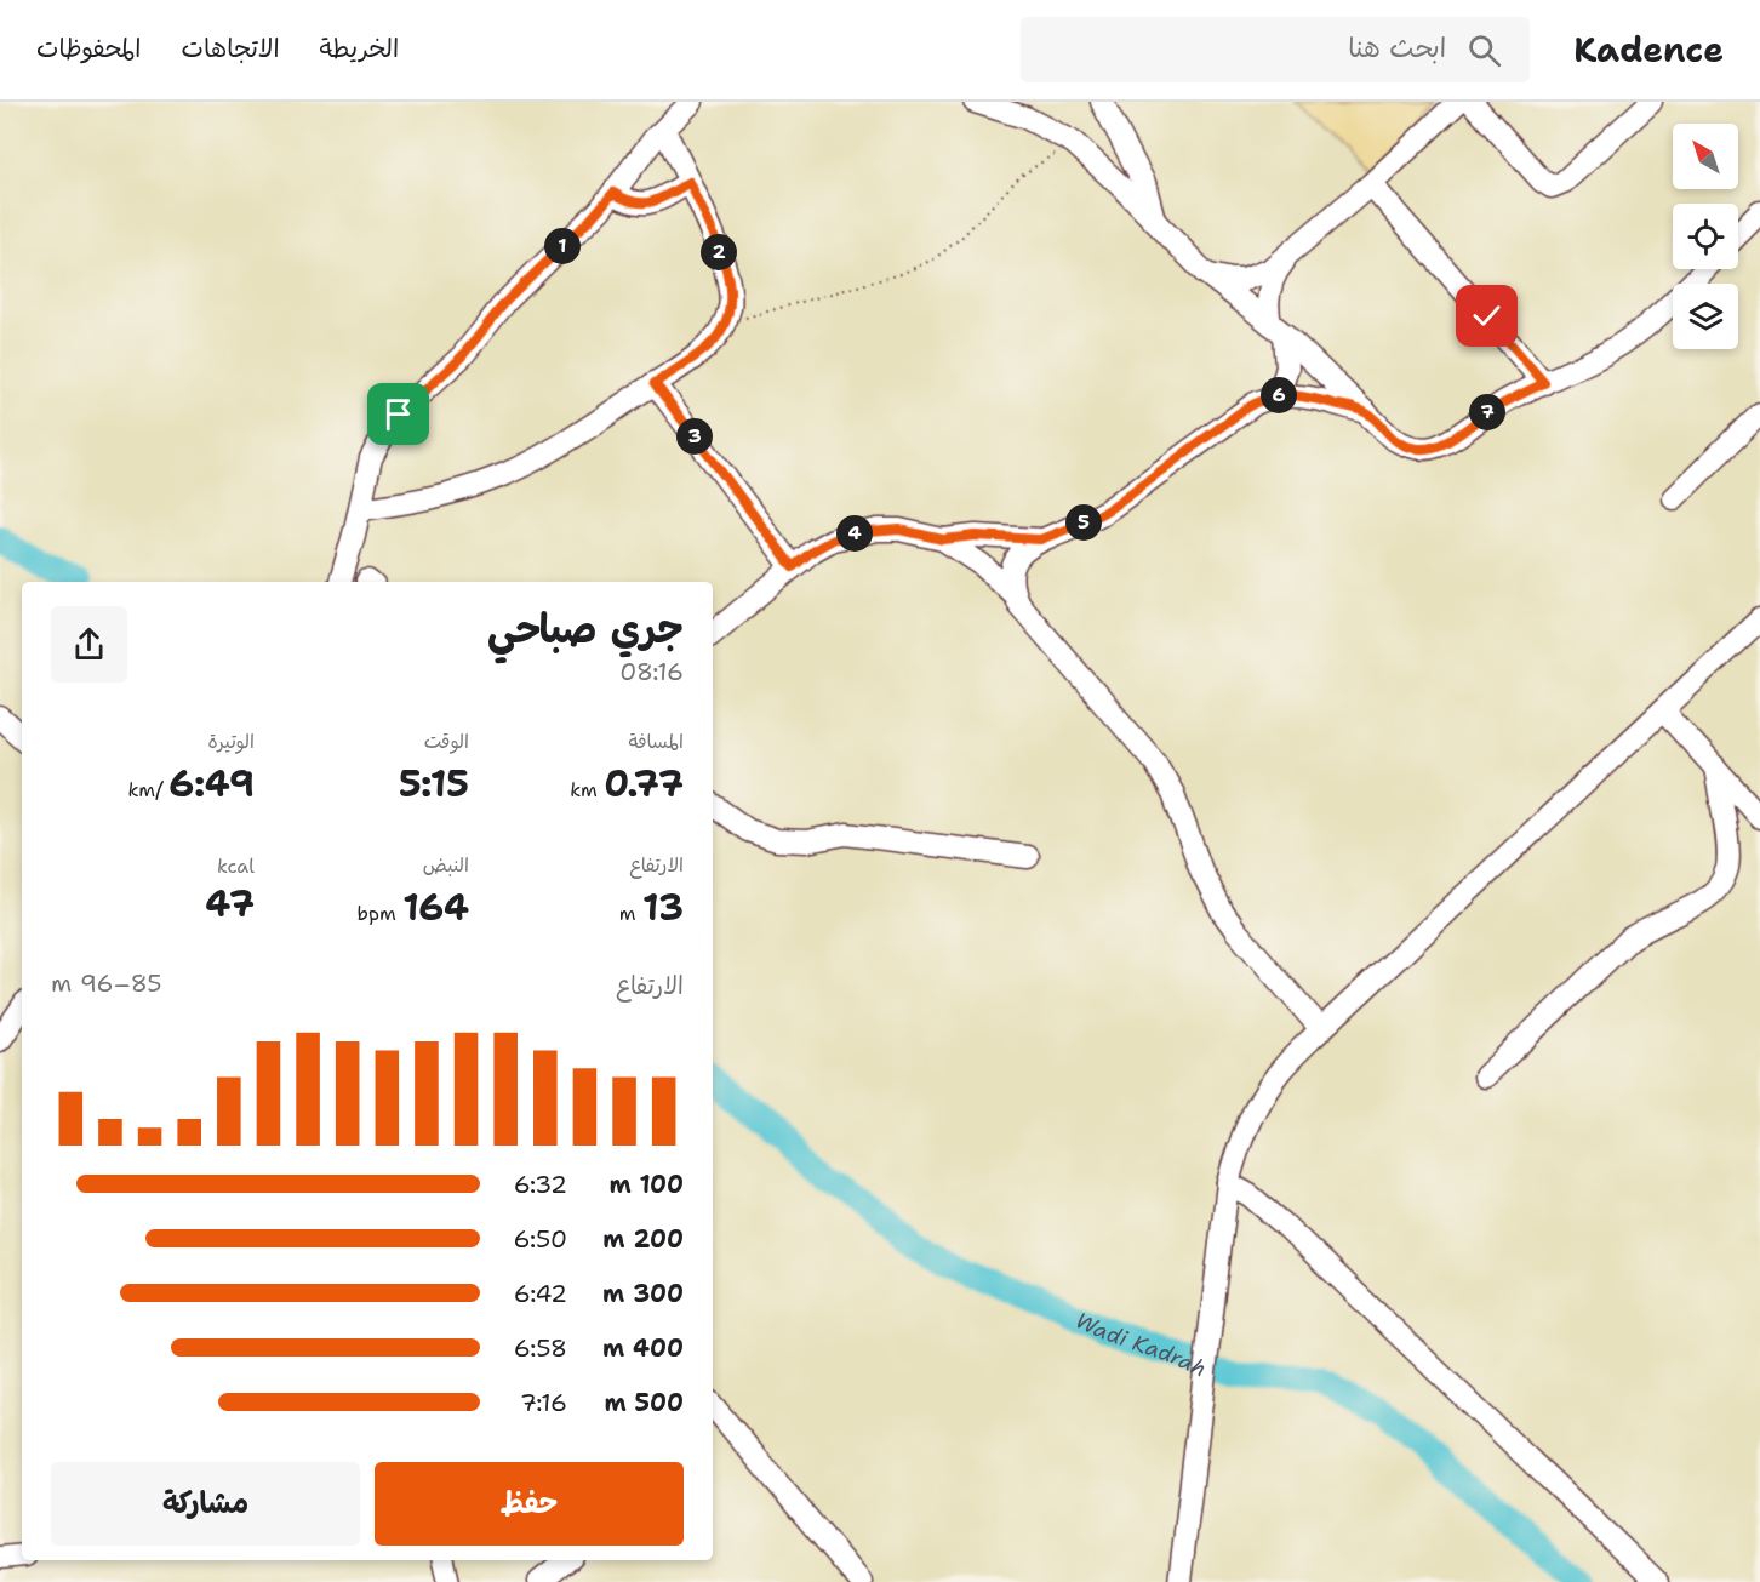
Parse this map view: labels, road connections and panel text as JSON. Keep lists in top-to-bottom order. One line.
{"water":["Wadi Kadrah"],"north":"top left","page":{"header":"Kadence","search":"ابحث هنا","nav":["الخريطة","الاتجاهات","المحفوظات"],"pins":["1","2","6","7","3","5","4"],"heading":["جري صباحي","08:16"],"stats":[["المسافة","0.77 km"],["الوقت","5:15"],["الوتيرة","6:49 /km"],["الارتفاع","13 m"],["النبض","164 bpm"],["kcal","47"]],"chart":["الارتفاع","85–96 m"],"list":[{"name":"100 m","note":"6:32"},{"name":"200 m","note":"6:50"},{"name":"300 m","note":"6:42"},{"name":"400 m","note":"6:58"},{"name":"500 m","note":"7:16"}],"buttons":["حفظ","مشاركة"]}}
